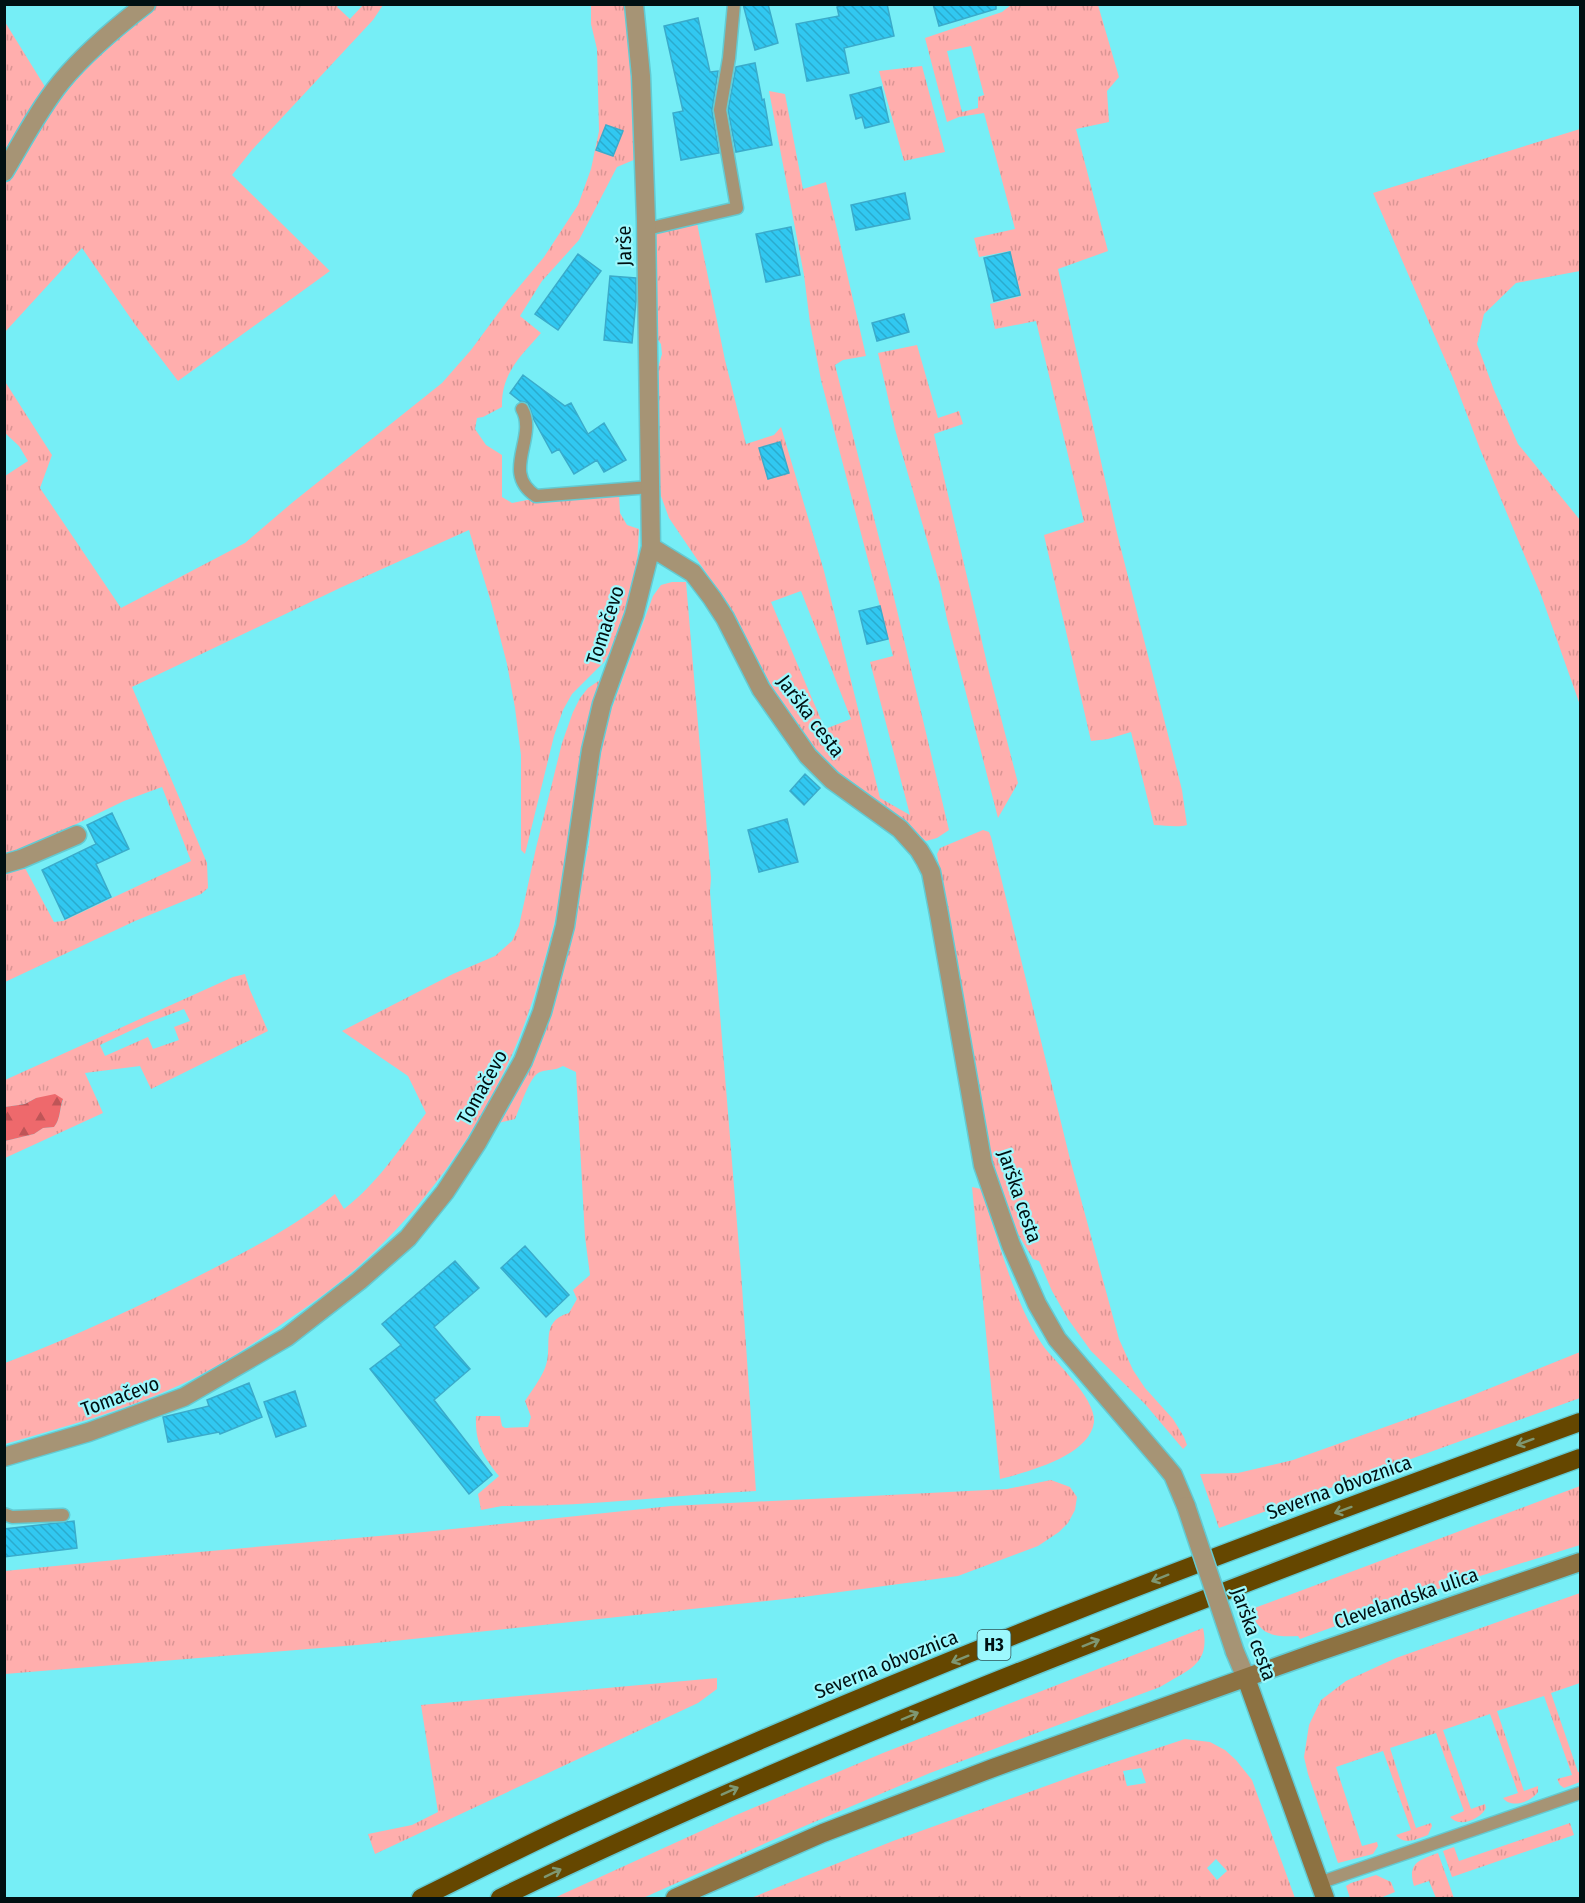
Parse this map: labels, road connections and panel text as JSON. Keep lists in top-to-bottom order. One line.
{"streets":{"highway":["Severna obvoznica","H3"],"street":["Jarše","Tomačevo","Jarška cesta","Clevelandska ulica"]},"crossings":[["Jarše","Tomačevo"],["Tomačevo","Jarška cesta"],["Jarška cesta","Clevelandska ulica"]]}
